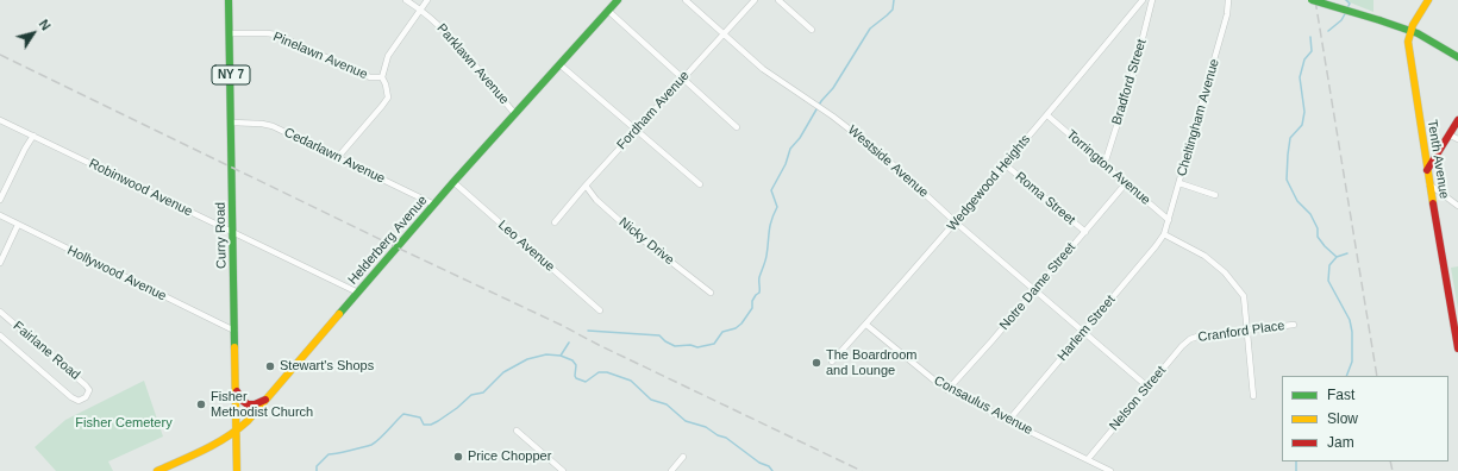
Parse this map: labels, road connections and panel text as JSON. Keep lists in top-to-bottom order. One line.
{"streets":{"street":["Pinelawn Avenue","Parklawn Avenue","NY 7","Bradford Street","Fordham Avenue","Cheltingham Avenue","Cedarlawn Avenue","Tenth Avenue","Westside Avenue","Torrington Avenue","Wedgewood Heights","Robinwood Avenue","Roma Street","Curry Road","Helderberg Avenue","Nicky Drive","Leo Avenue","Hollywood Avenue","Notre Dame Street","Harlem Street","Cranford Place","Fairlane Road","Nelson Street","Consaulus Avenue"]},"crossings":[["Pinelawn Avenue","Curry Road"],["Parklawn Avenue","Helderberg Avenue"],["Bradford Street","Torrington Avenue"],["Fordham Avenue","Westside Avenue"],["Fordham Avenue","Nicky Drive"],["Cheltingham Avenue","Torrington Avenue"],["Cheltingham Avenue","Harlem Street"],["Cedarlawn Avenue","Curry Road"],["Cedarlawn Avenue","Helderberg Avenue"],["Westside Avenue","Wedgewood Heights"],["Westside Avenue","Notre Dame Street"],["Westside Avenue","Harlem Street"],["Westside Avenue","Nelson Street"],["Torrington Avenue","Wedgewood Heights"],["Torrington Avenue","Notre Dame Street"],["Wedgewood Heights","Roma Street"],["Wedgewood Heights","Consaulus Avenue"],["Robinwood Avenue","Curry Road"],["Robinwood Avenue","Helderberg Avenue"],["Roma Street","Notre Dame Street"],["Curry Road","Helderberg Avenue"],["Curry Road","Hollywood Avenue"],["Helderberg Avenue","Leo Avenue"],["Notre Dame Street","Consaulus Avenue"],["Harlem Street","Consaulus Avenue"],["Cranford Place","Nelson Street"],["Nelson Street","Consaulus Avenue"]],"parks":["Fisher Cemetery"],"places":["The Boardroom and Lounge","Stewart's Shops","Fisher Methodist Church","Price Chopper"],"legend":["Fast","Slow","Jam"],"north":"top right"}
